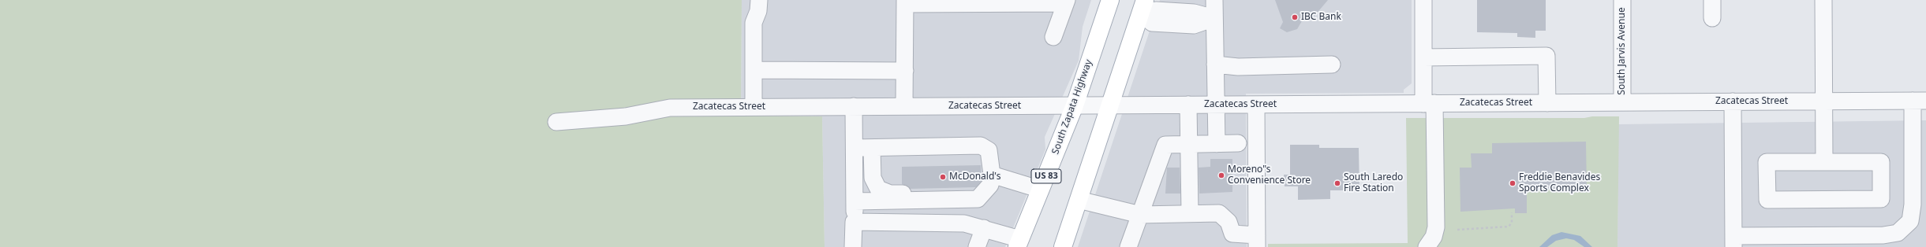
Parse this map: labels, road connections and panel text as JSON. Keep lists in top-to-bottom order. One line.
{"streets":{"main road":["South Zapata Highway","US 83"],"street":["South Jarvis Avenue","Zacatecas Street"]},"crossings":[["South Jarvis Avenue","Zacatecas Street"],["Zacatecas Street","South Zapata Highway"]],"places":["IBC Bank","Moreno\"s Convenience Store","McDonald's","South Laredo Fire Station","Freddie Benavides Sports Complex"]}
